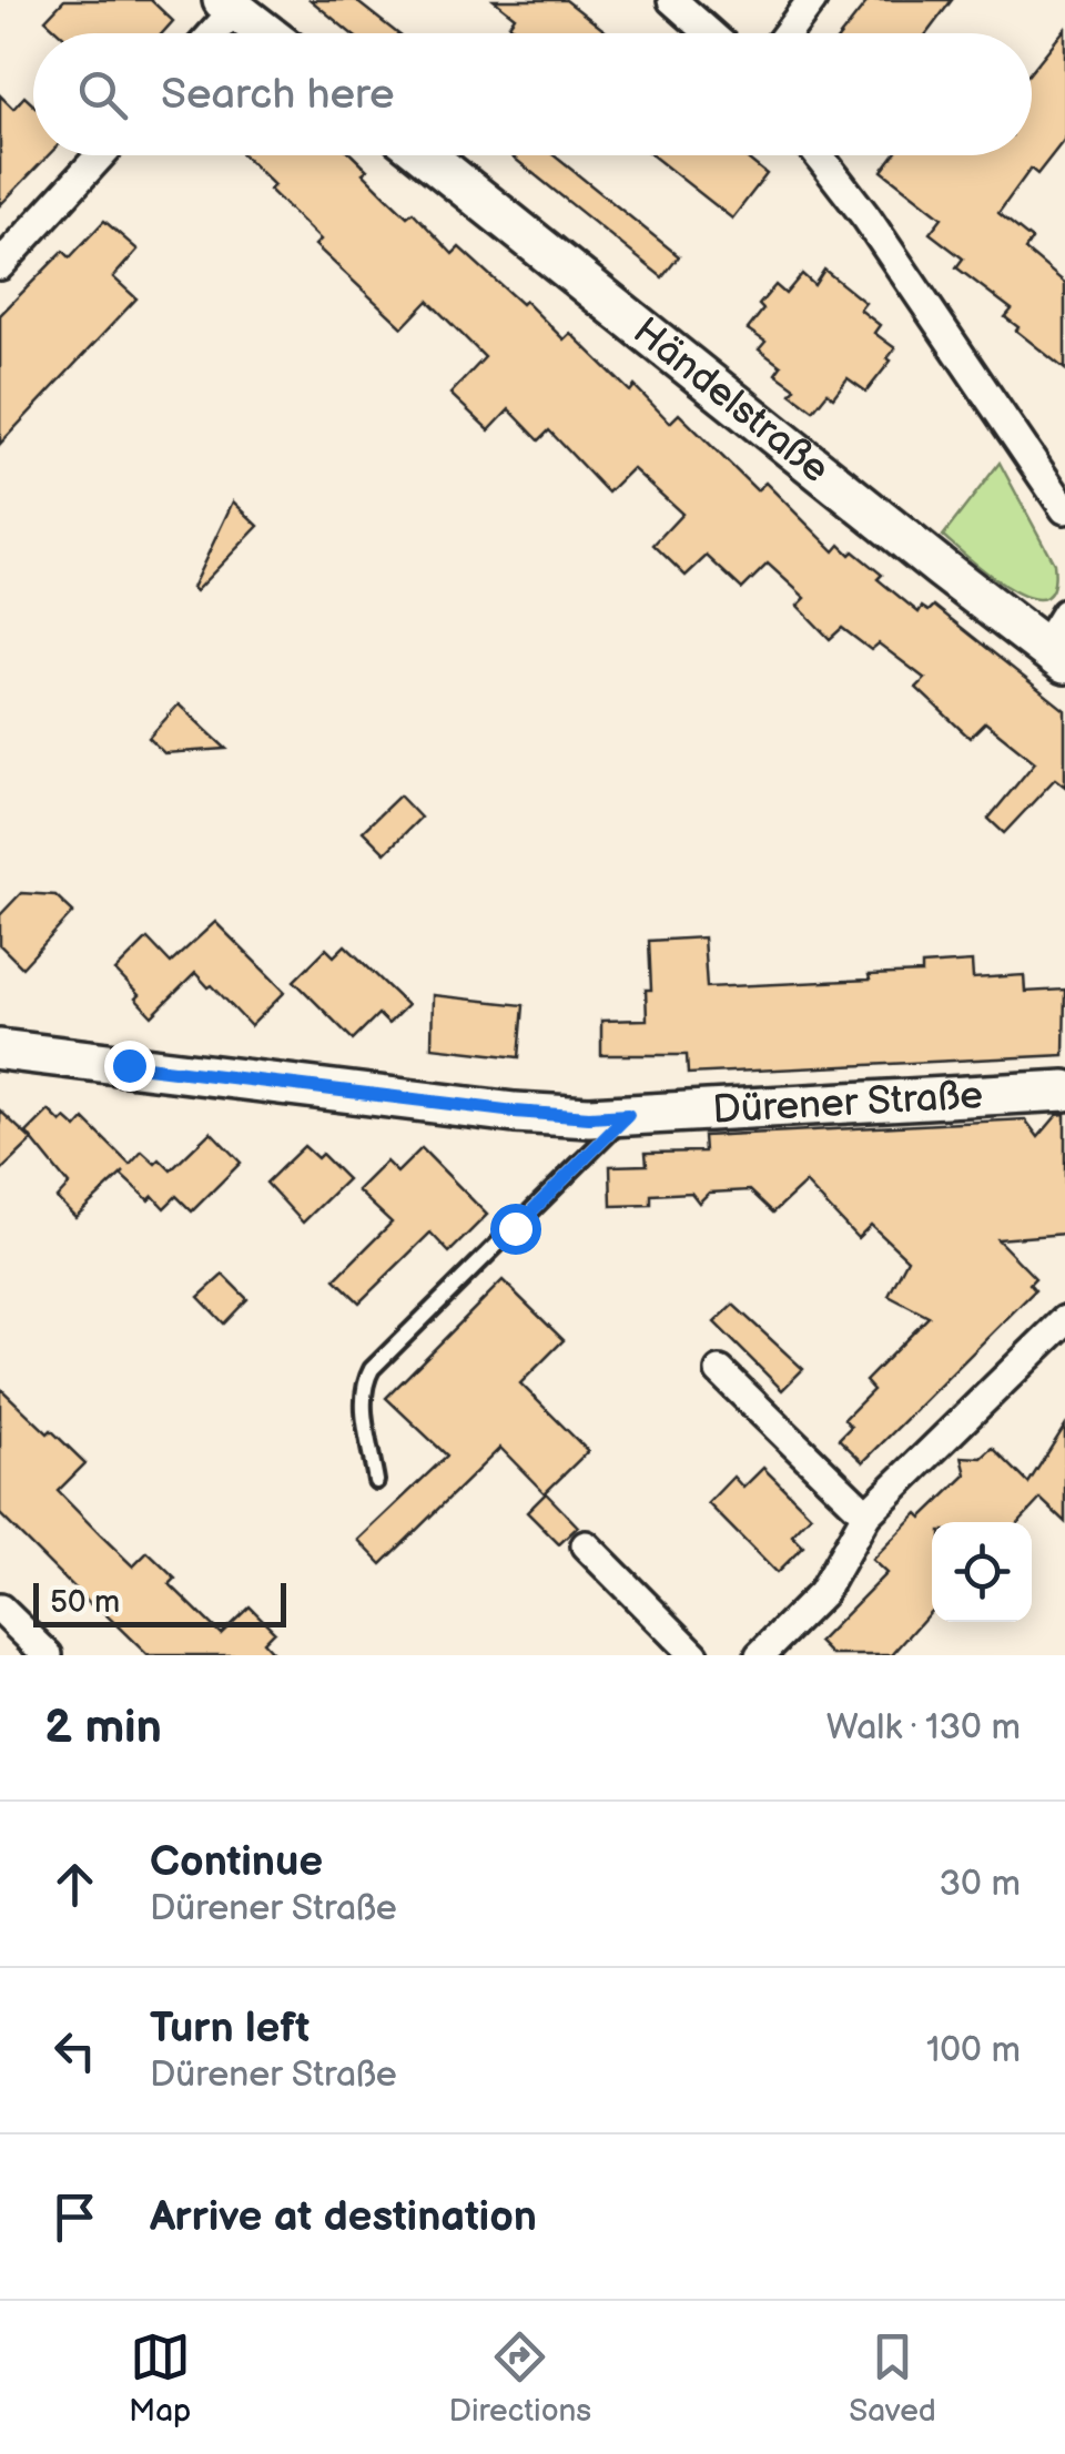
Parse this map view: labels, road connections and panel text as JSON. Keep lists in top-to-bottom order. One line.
{"streets":{"street":["Händelstraße","Dürener Straße"]},"scale_bar":"50 m","page":{"search":"Search here","scale":"50 m","heading":["2 min","Walk · 130 m"],"list":[["Continue","Dürener Straße","30 m"],["Turn left","Dürener Straße","100 m"],"Arrive at destination"],"nav":["Map","Directions","Saved"]}}
